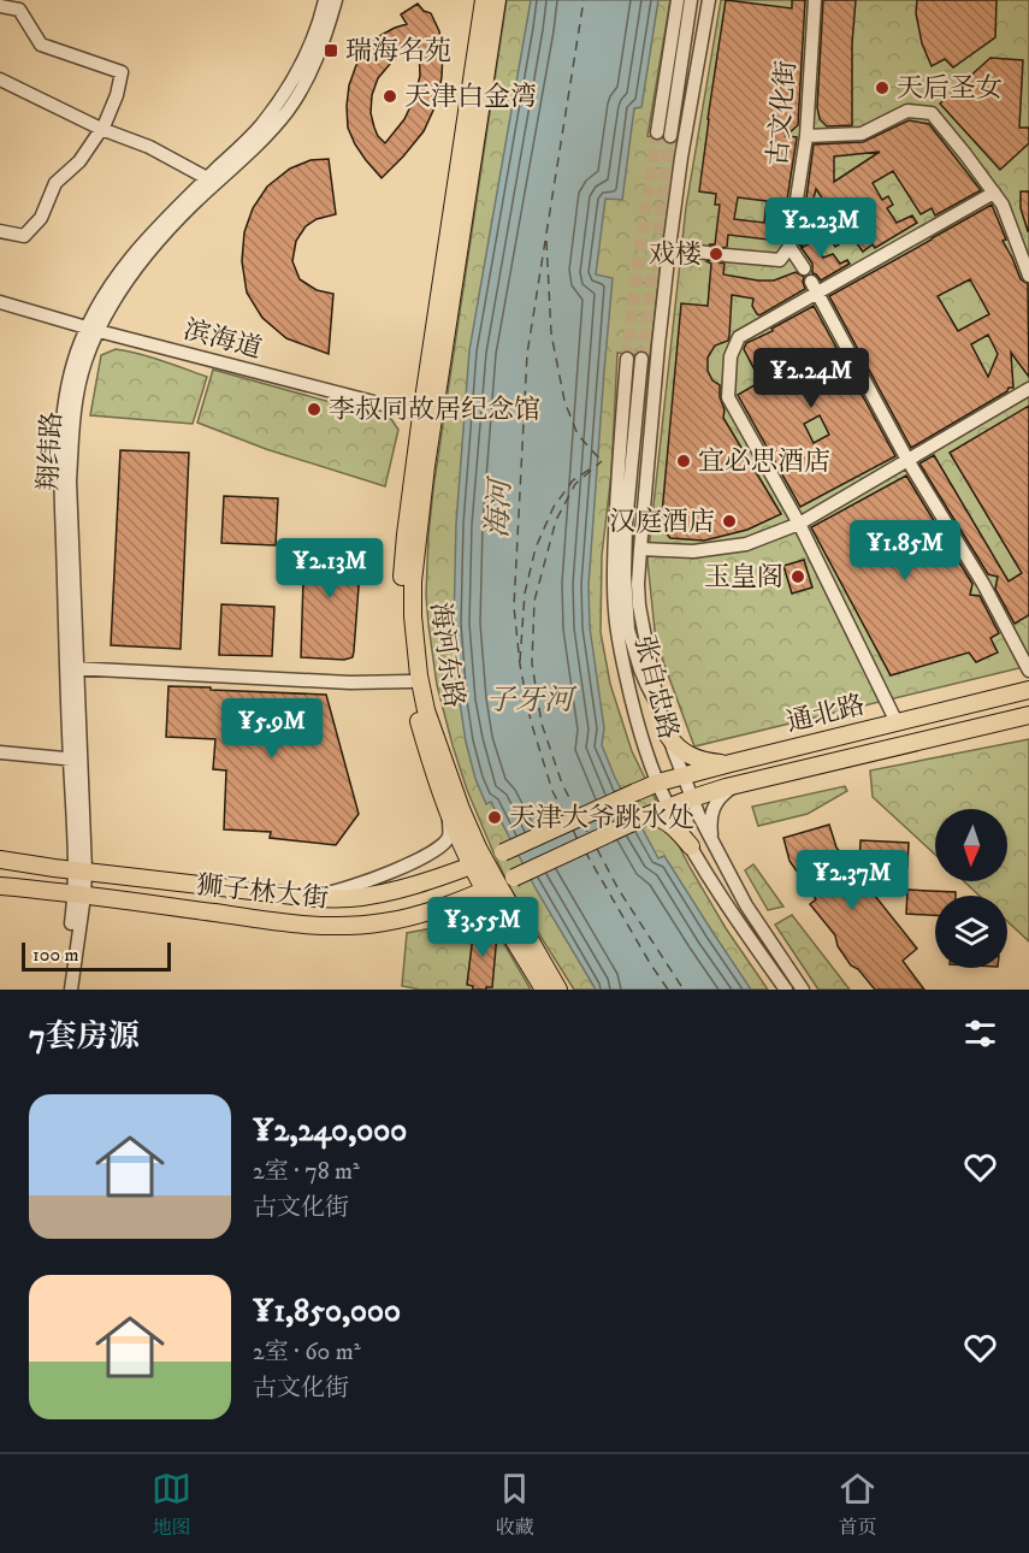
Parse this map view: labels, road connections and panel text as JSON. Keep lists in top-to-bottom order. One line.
{"streets":{"main road":["海河东路","通北路","狮子林大街"],"street":["古文化街","滨海道","翔纬路","张自忠路"]},"crossings":[["滨海道","翔纬路"],["滨海道","海河东路"],["翔纬路","狮子林大街"],["海河东路","通北路"],["海河东路","狮子林大街"],["张自忠路","通北路"],["通北路","狮子林大街"]],"water":["海河","子牙河"],"places":{"transit":["瑞海名苑"],"other":["天后圣女","天津白金湾","戏楼","李叔同故居纪念馆","宜必思酒店","汉庭酒店","玉皇阁","天津大爷跳水处"]},"scale_bar":"100 m","north":"bottom","page":{"price":["¥2.23M","¥2.24M","¥1.85M","¥2.13M","¥5.9M","¥2.37M","¥3.55M"],"scale":"100 m","heading":"7套房源","list":[{"name":"¥2,240,000","note":"2室 · 78 m² · 古文化街"},{"name":"¥1,850,000","note":"2室 · 60 m² · 古文化街"}],"tabs":["地图","收藏","首页"]}}
